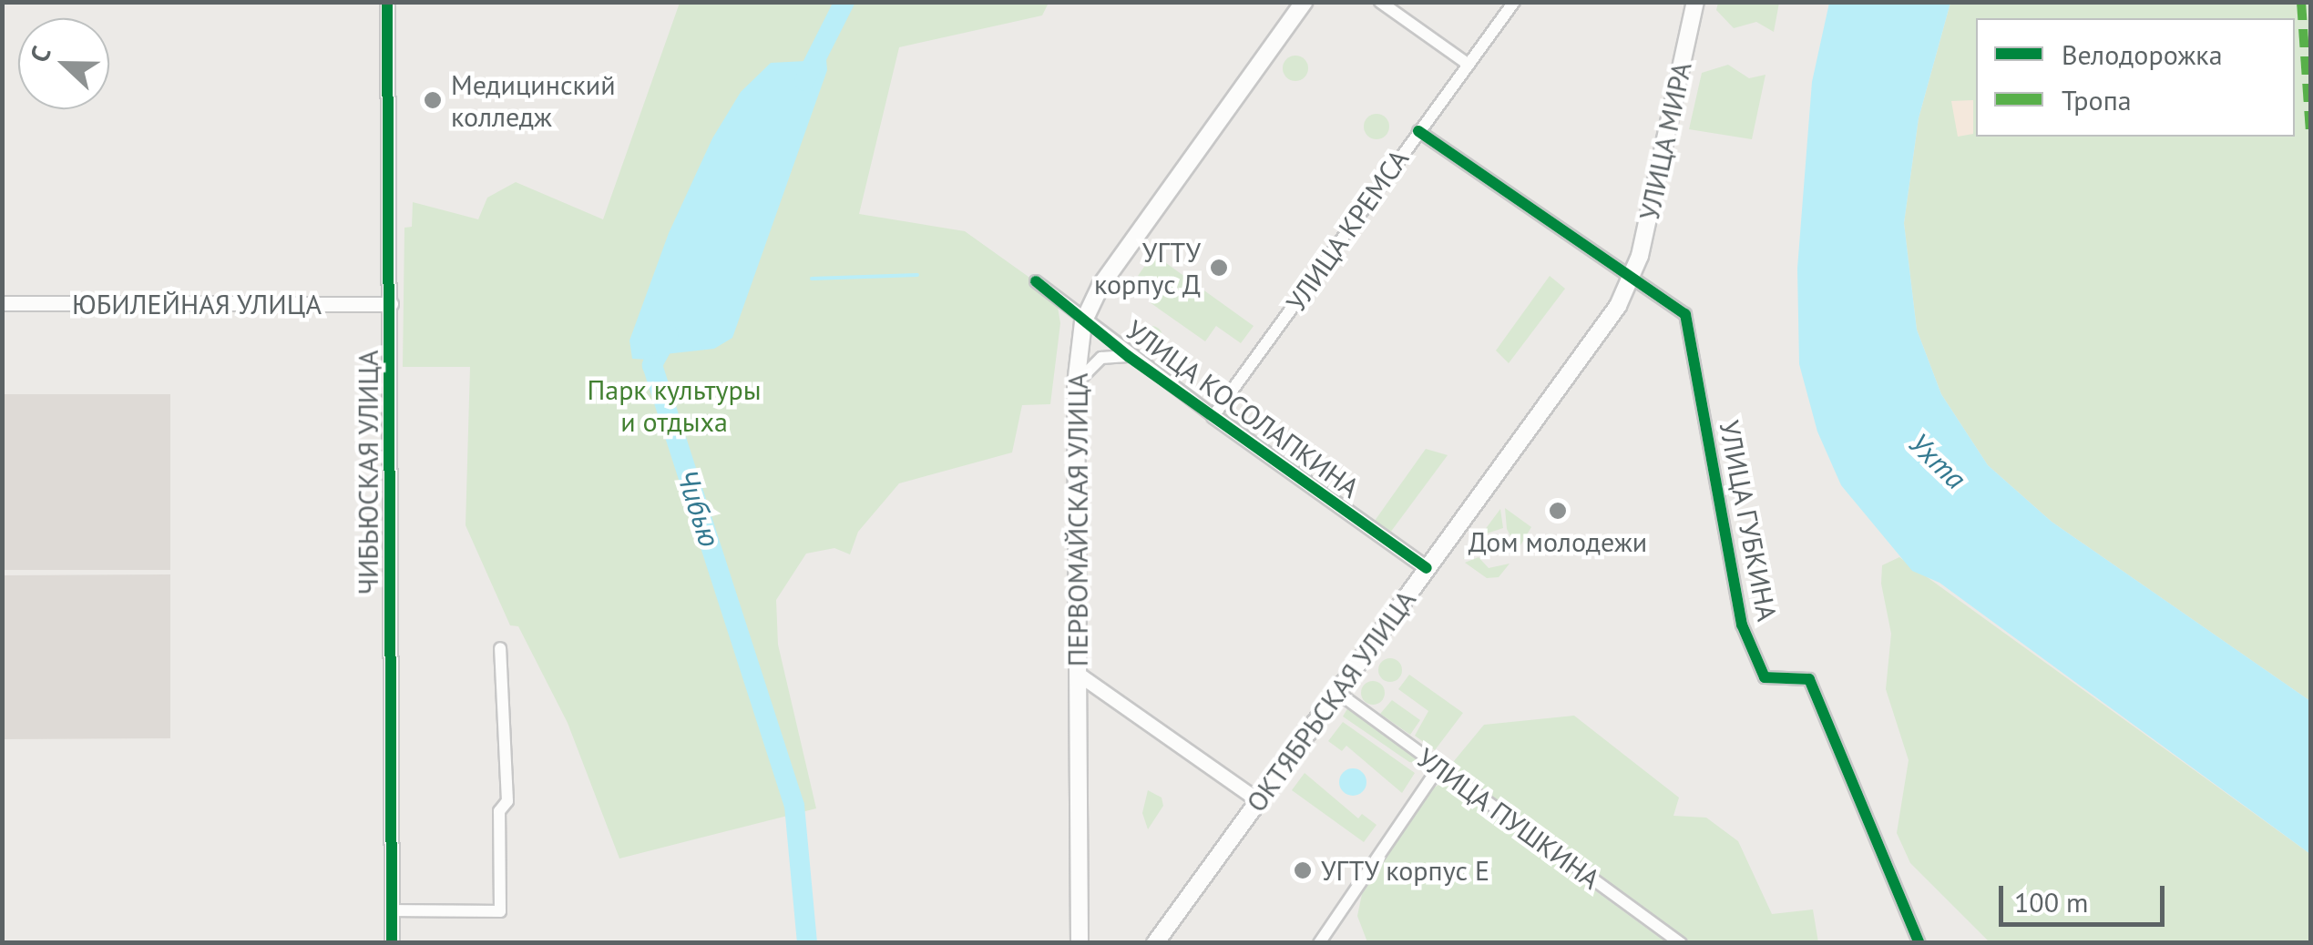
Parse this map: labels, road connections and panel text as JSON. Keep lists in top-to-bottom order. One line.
{"streets":{"main road":["УЛИЦА МИРА","ПЕРВОМАЙСКАЯ УЛИЦА","ОКТЯБРЬСКАЯ УЛИЦА"],"street":["УЛИЦА КРЕМСА","ЮБИЛЕЙНАЯ УЛИЦА","УЛИЦА КОСОЛАПКИНА","ЧИБЬЮСКАЯ УЛИЦА","УЛИЦА ГУБКИНА","УЛИЦА ПУШКИНА"]},"crossings":[["УЛИЦА МИРА","УЛИЦА ГУБКИНА"],["УЛИЦА МИРА","ОКТЯБРЬСКАЯ УЛИЦА"],["УЛИЦА КРЕМСА","УЛИЦА КОСОЛАПКИНА"],["ЮБИЛЕЙНАЯ УЛИЦА","ЧИБЬЮСКАЯ УЛИЦА"],["УЛИЦА КОСОЛАПКИНА","ПЕРВОМАЙСКАЯ УЛИЦА"],["УЛИЦА КОСОЛАПКИНА","ОКТЯБРЬСКАЯ УЛИЦА"],["УЛИЦА ГУБКИНА","ОКТЯБРЬСКАЯ УЛИЦА"],["ОКТЯБРЬСКАЯ УЛИЦА","УЛИЦА ПУШКИНА"]],"water":["Ухта","Чибью"],"parks":["Парк культуры и отдыха"],"places":["Медицинский колледж","УГТУ корпус Д","Дом молодежи","УГТУ корпус Е"],"legend":["Велодорожка","Тропа"],"scale_bar":"100 m","north":"left"}
